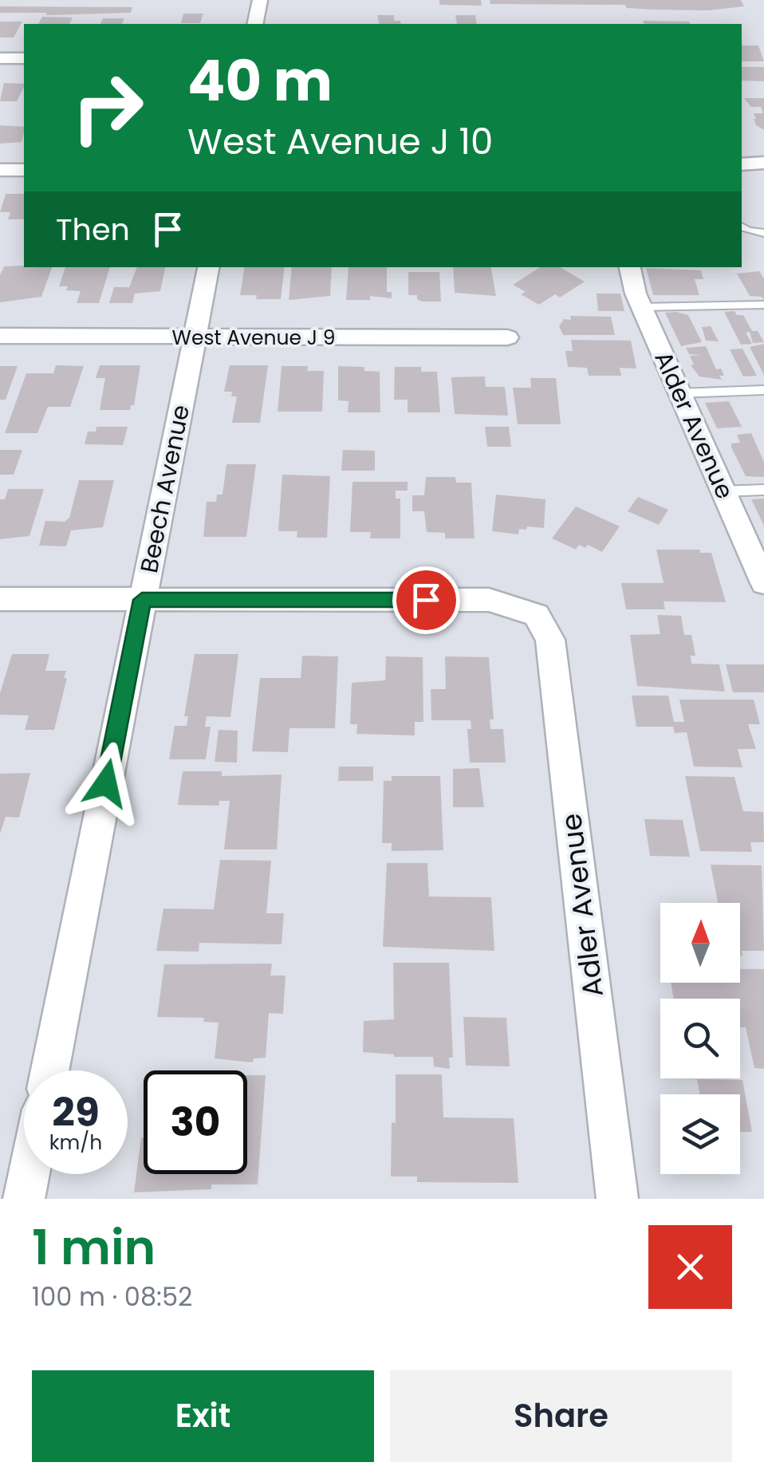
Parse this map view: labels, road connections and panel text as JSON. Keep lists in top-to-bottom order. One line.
{"streets":{"street":["West Avenue J 9","Alder Avenue","Beech Avenue","Adler Avenue"]},"crossings":[["West Avenue J 9","Beech Avenue"],["Beech Avenue","Adler Avenue"]],"north":"top","page":{"turn":["40 m","West Avenue J 10"],"then":"Then","speed":"29 km/h","limit":"30","heading":["1 min","100 m · 08:52"],"buttons":["Exit","Share"]}}
